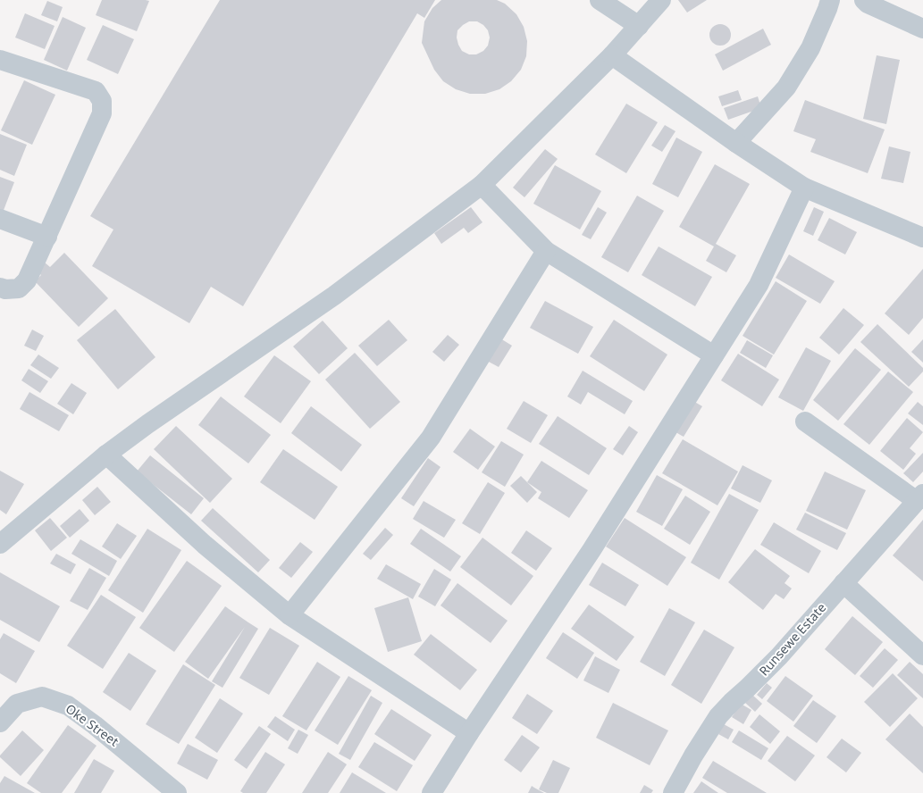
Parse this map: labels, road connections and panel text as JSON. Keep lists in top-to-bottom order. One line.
{"streets":{"street":["Runsewe Estate","Oke Street"]}}
